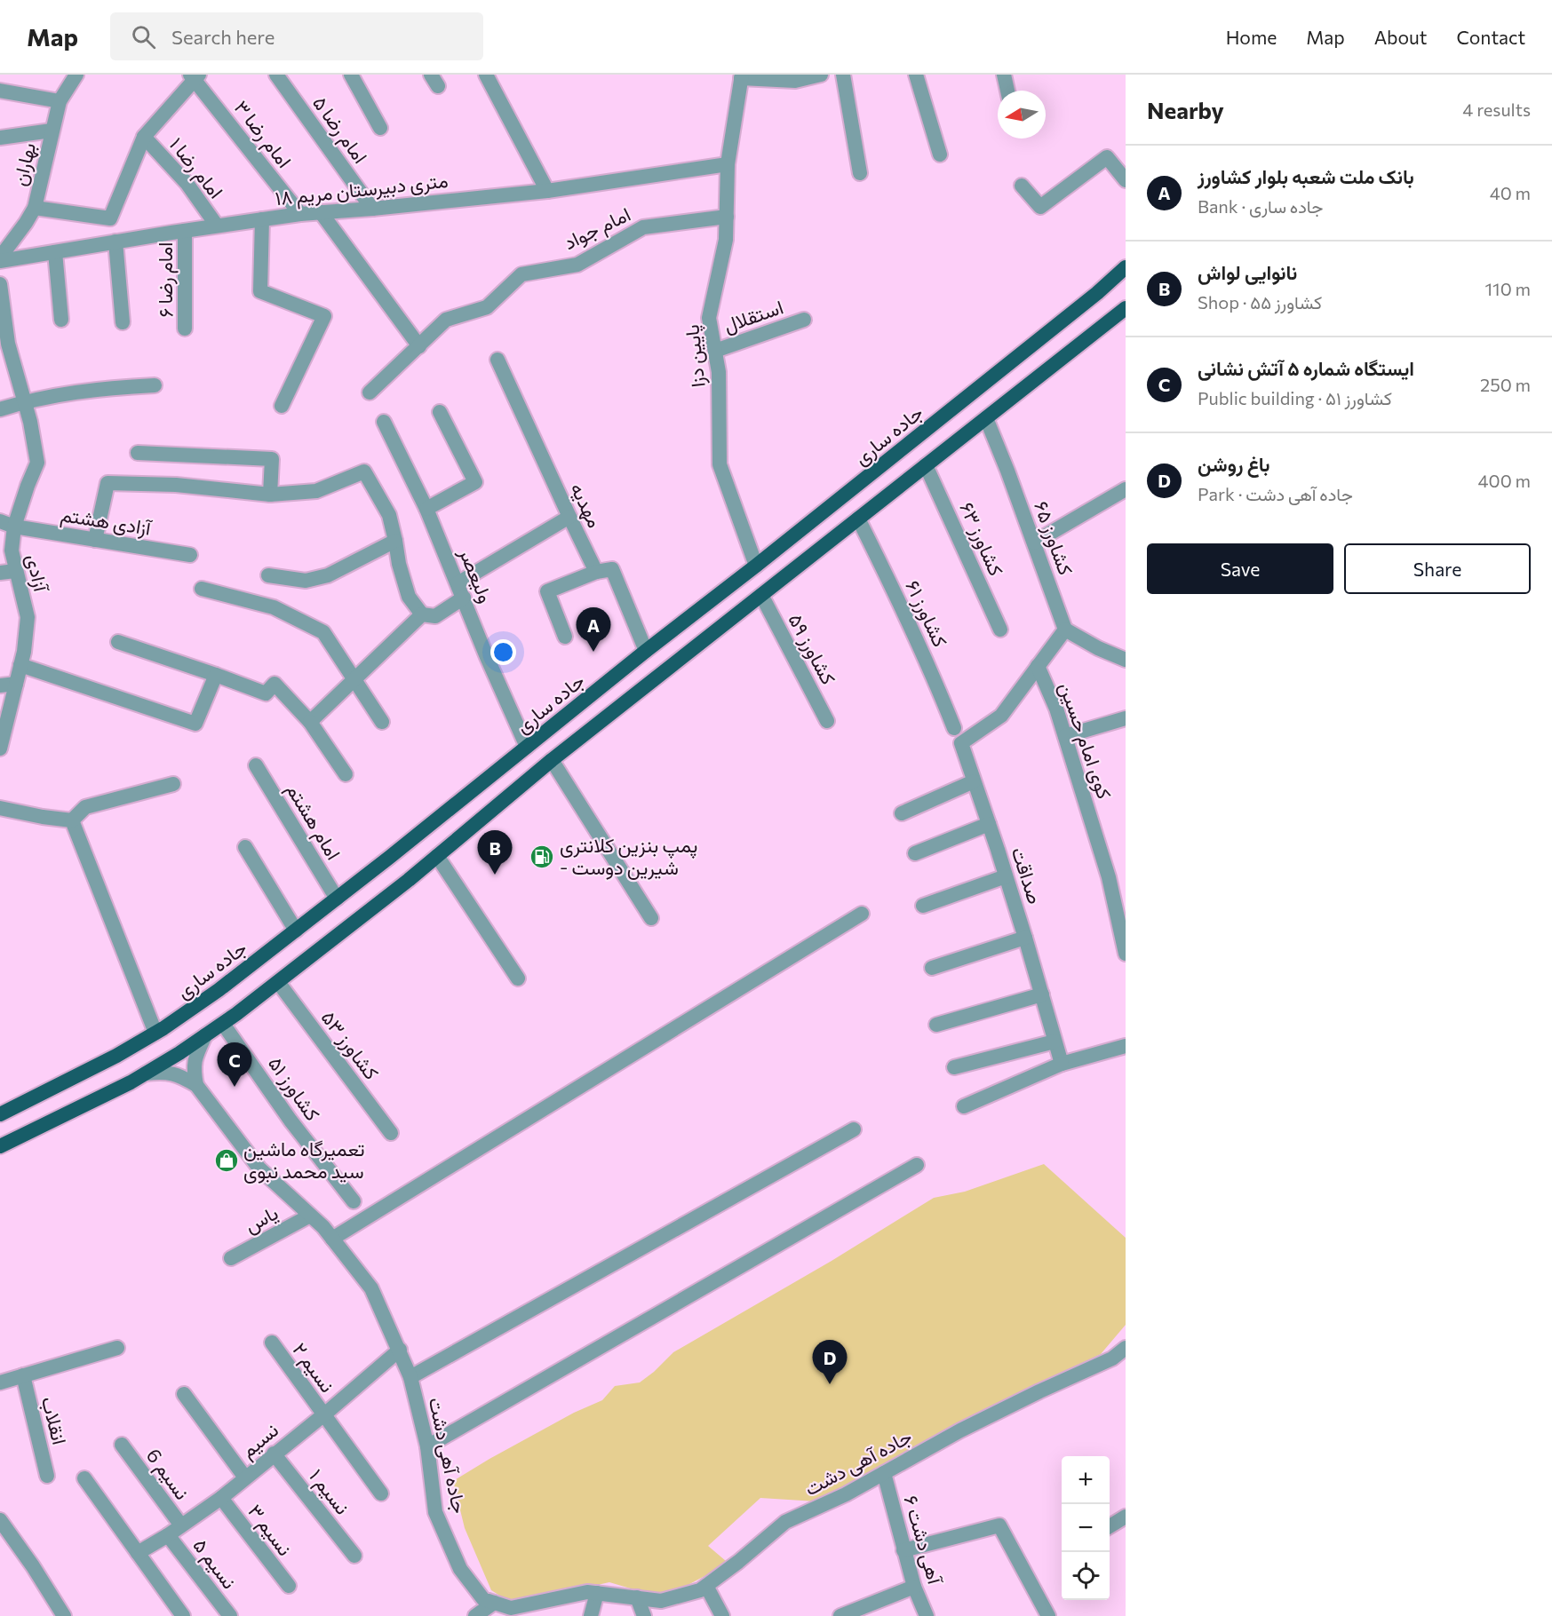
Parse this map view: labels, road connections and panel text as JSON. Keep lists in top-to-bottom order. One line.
{"streets":{"highway":["جاده ساری"],"street":["امام رضا ۵","امام رضا ۳","بهاران","امام رضا ۱","۱۸ متری دبیرستان مریم","امام جواد","امام رضا ۶","استقلال","پایین دزا","مهدیه","آزادی هشتم","کشاورز ۶۵","کشاورز ۶۳","آزادی","ولیعصر","کشاورز ۶۱","کشاورز ۵۹","کوی امام حسین","امام هشتم","صداقت","کشاورز ۵۳","کشاورز ۵۱","یاس","نسیم ۲","انقلاب","نسیم","جاده آهی دشت","نسیم 6","نسیم ۱","نسیم ۳","آهی دشت ۶","نسیم ۵"]},"crossings":[["امام رضا ۵","۱۸ متری دبیرستان مریم"],["امام رضا ۳","۱۸ متری دبیرستان مریم"],["بهاران","۱۸ متری دبیرستان مریم"],["امام رضا ۱","۱۸ متری دبیرستان مریم"],["۱۸ متری دبیرستان مریم","امام رضا ۶"],["۱۸ متری دبیرستان مریم","پایین دزا"],["امام جواد","پایین دزا"],["استقلال","پایین دزا"],["پایین دزا","جاده ساری"],["جاده ساری","ولیعصر"],["جاده ساری","امام هشتم"],["آزادی هشتم","آزادی"],["کوی امام حسین","صداقت"],["یاس","جاده آهی دشت"],["نسیم ۲","نسیم"],["نسیم","جاده آهی دشت"],["نسیم","نسیم 6"],["نسیم","نسیم ۱"],["نسیم","نسیم ۳"],["نسیم","نسیم ۵"],["جاده آهی دشت","آهی دشت ۶"]],"places":{"fuel station":["پمپ بنزین کلانتری - شیرین دوست"],"shop":["تعمیرگاه ماشین سید محمد نبوی"]},"north":"left","page":{"header":"Map","search":"Search here","nav":["Home","Map","About","Contact"],"heading":["Nearby","4 results"],"list":[{"mark":"A","name":"بانک ملت شعبه بلوار کشاورز","note":"Bank · جاده ساری","value":"40 m"},{"mark":"B","name":"نانوایی لواش","note":"Shop · کشاورز ۵۵","value":"110 m"},{"mark":"C","name":"ایستگاه شماره ۵ آتش نشانی","note":"Public building · کشاورز ۵۱","value":"250 m"},{"mark":"D","name":"باغ روشن","note":"Park · جاده آهی دشت","value":"400 m"}],"buttons":["Save","Share"],"pins":["A","B","C","D"],"map_buttons":["+","−"]}}
